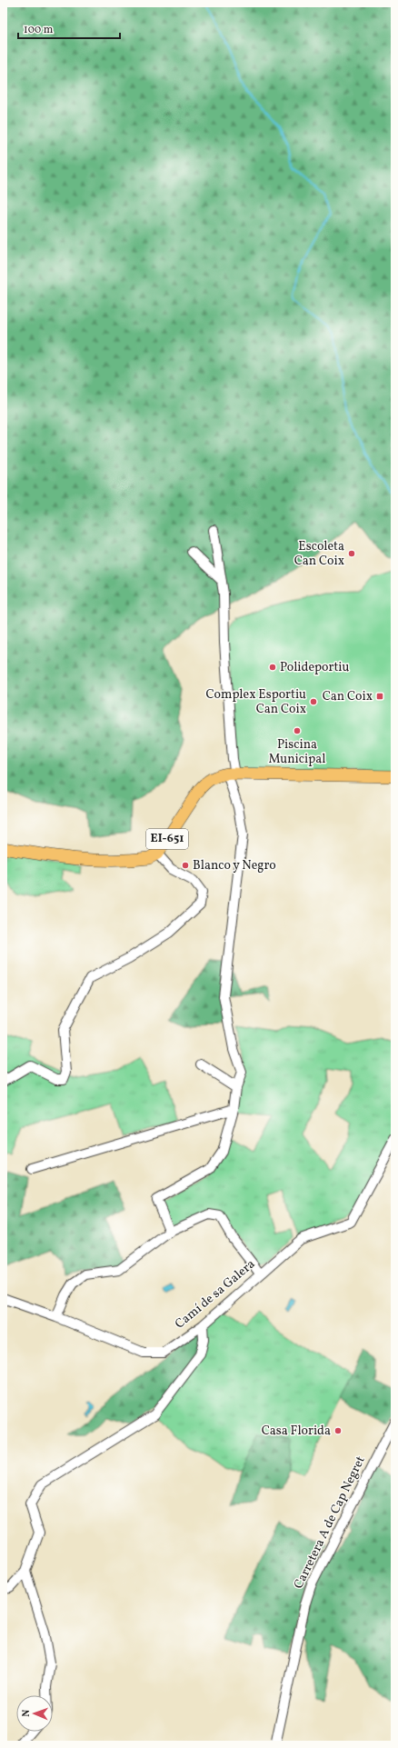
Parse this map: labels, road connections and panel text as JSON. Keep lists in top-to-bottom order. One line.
{"streets":{"main road":["EI-651"],"street":["Camí de sa Galera","Carretera A de Cap Negret"]},"places":{"other":["Escoleta Can Coix","Polideportiu","Complex Esportiu Can Coix","Piscina Municipal","Blanco y Negro","Casa Florida"],"transit":["Can Coix"]},"scale_bar":"100 m","north":"left"}
